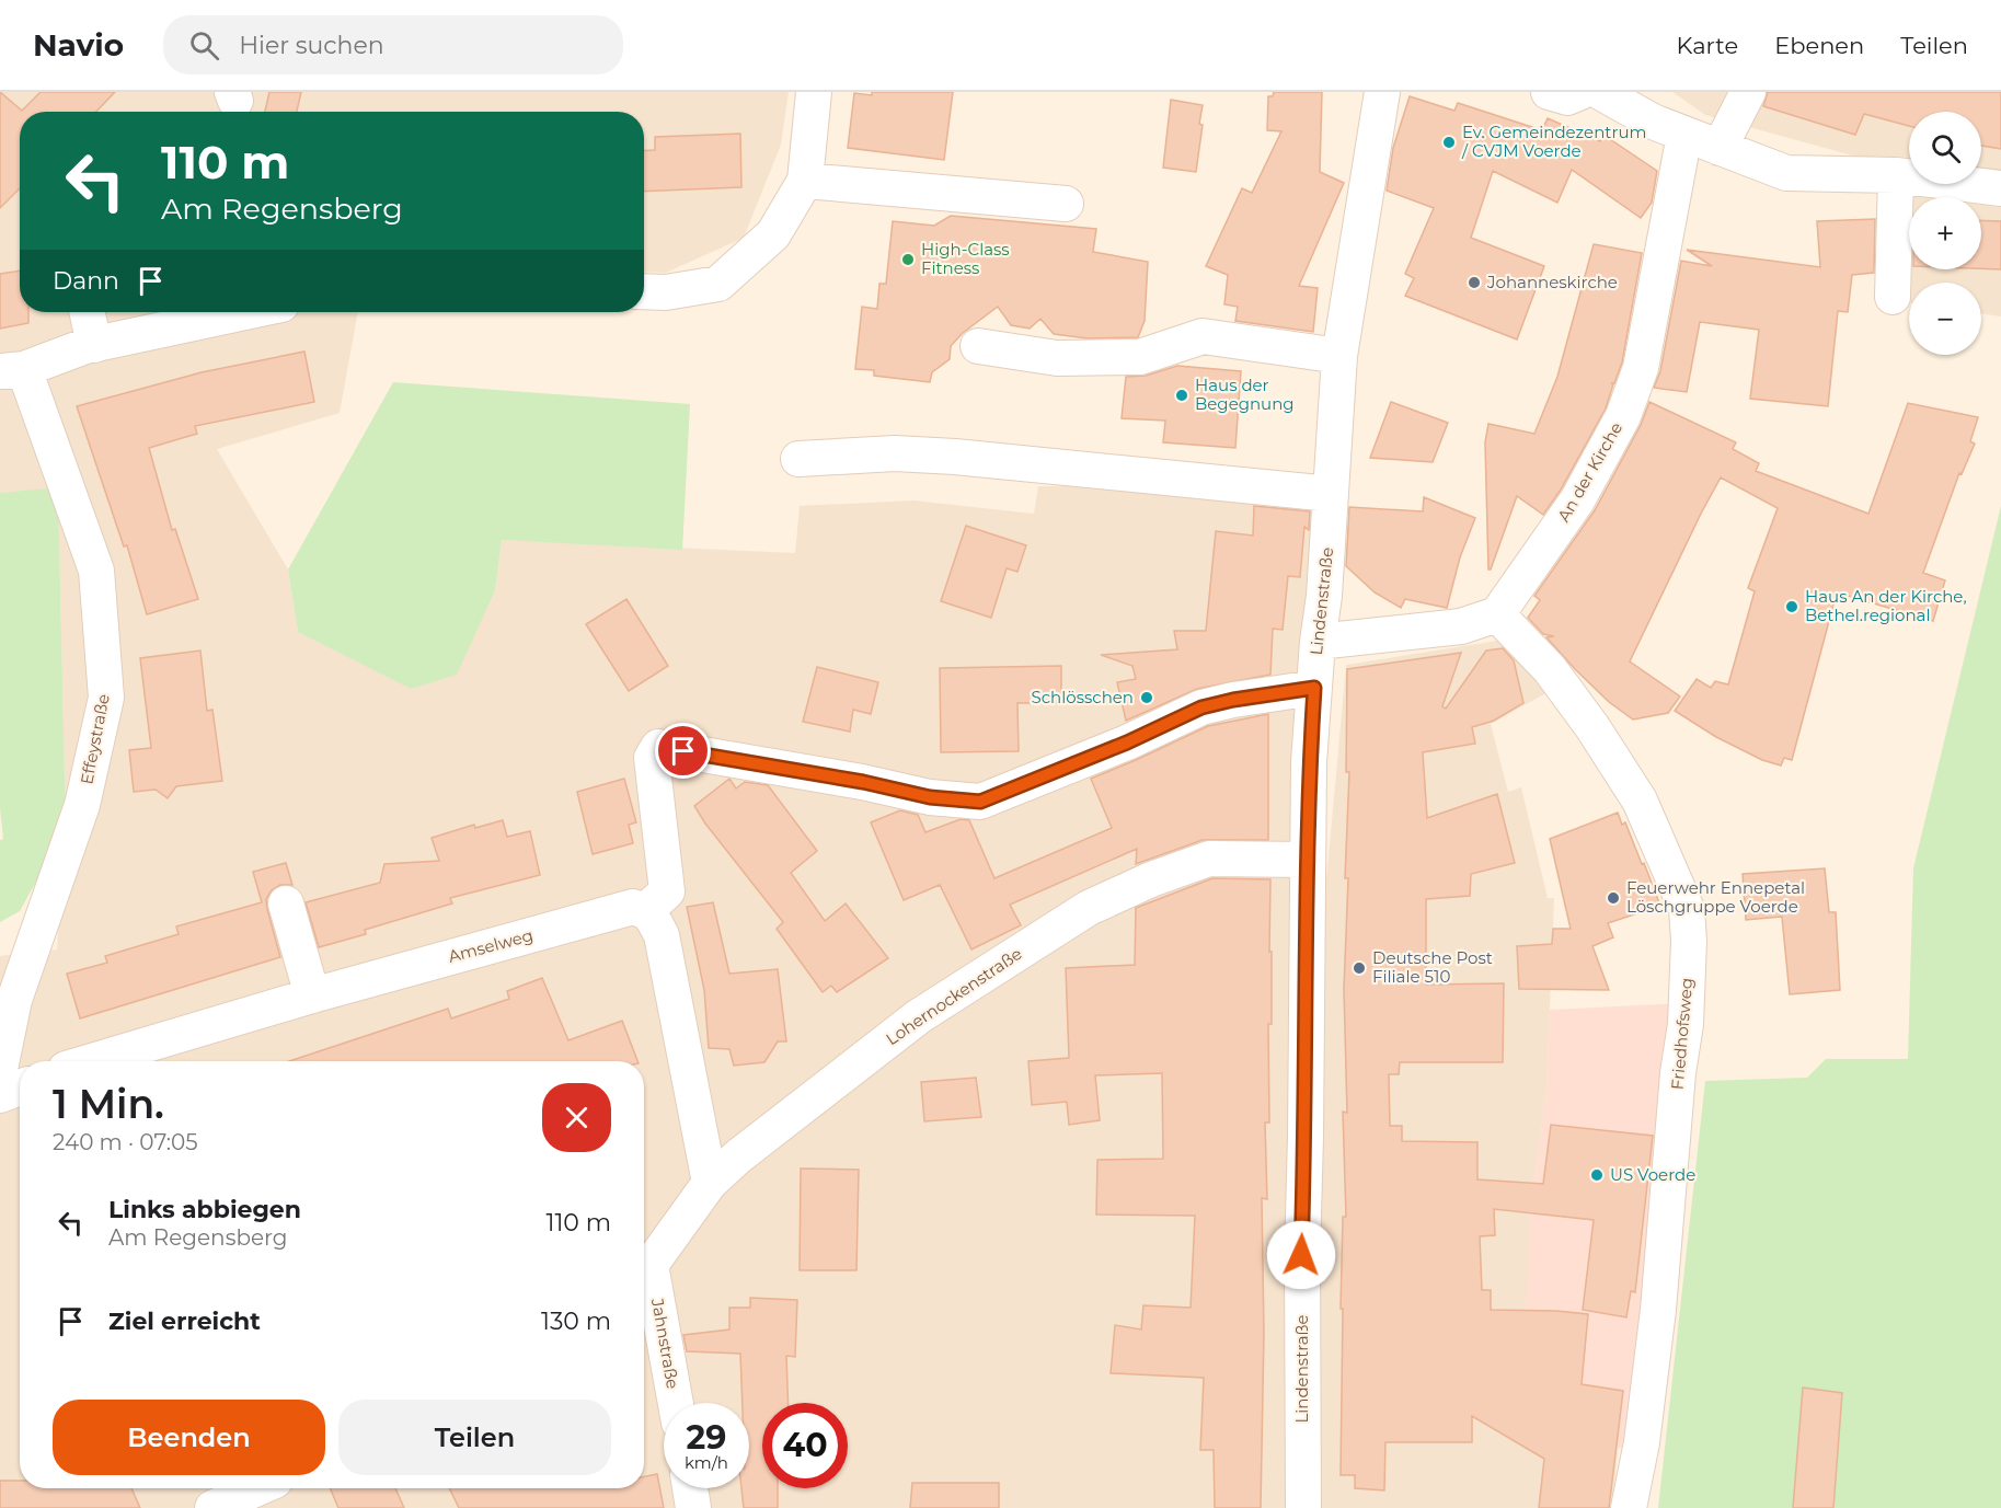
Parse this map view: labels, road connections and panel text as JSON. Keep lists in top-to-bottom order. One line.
{"streets":{"street":["An der Kirche","Lindenstraße","Effeystraße","Amselweg","Lohernockenstraße","Friedhofsweg","Jahnstraße"]},"crossings":[["An der Kirche","Friedhofsweg"],["Lindenstraße","Lohernockenstraße"]],"places":["Ev. Gemeindezentrum / CVJM Voerde","High-Class Fitness","Johanneskirche","Haus der Begegnung","Haus An der Kirche, Bethel.regional","Schlösschen","Feuerwehr Ennepetal Löschgruppe Voerde","Deutsche Post Filiale 510","US Voerde"],"page":{"header":"Navio","search":"Hier suchen","nav":["Karte","Ebenen","Teilen"],"map_buttons":["+","−"],"turn":["110 m","Am Regensberg"],"then":"Dann","heading":["1 Min.","240 m · 07:05"],"list":[{"name":"Links abbiegen","note":"Am Regensberg","value":"110 m"},{"name":"Ziel erreicht","value":"130 m"}],"buttons":["Beenden","Teilen"],"speed":"29 km/h","limit":"40"}}
